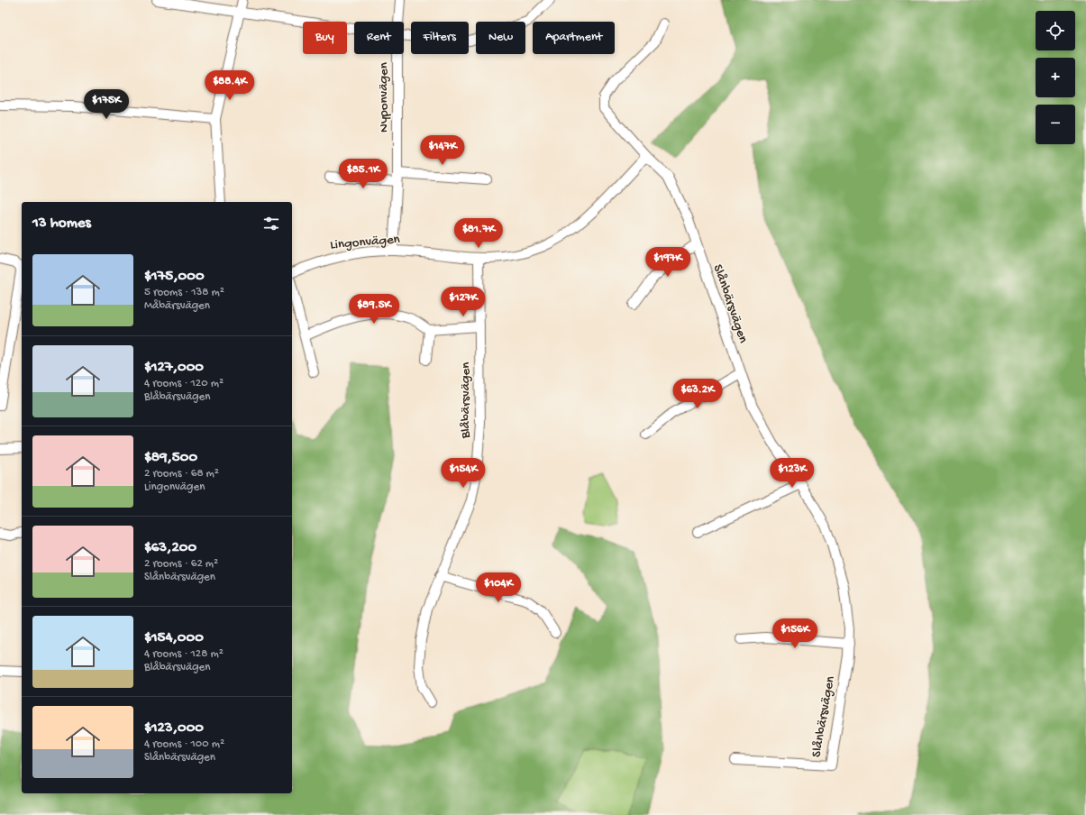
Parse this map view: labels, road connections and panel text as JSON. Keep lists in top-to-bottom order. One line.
{"streets":{"street":["Nyponvägen","Lingonvägen","Slånbärsvägen","Blåbärsvägen"]},"crossings":[["Nyponvägen","Lingonvägen"],["Lingonvägen","Slånbärsvägen"],["Lingonvägen","Blåbärsvägen"]],"page":{"map_buttons":["+","−"],"chip":["Buy","Rent","Filters","New","Apartment"],"price":["$88.4K","$175K","$147K","$85.1K","$81.7K","$197K","$127K","$89.5K","$63.2K","$154K","$123K","$104K","$156K"],"heading":"13 homes","list":[{"name":"$175,000","note":"5 rooms · 138 m² · Måbärsvägen"},{"name":"$127,000","note":"4 rooms · 120 m² · Blåbärsvägen"},{"name":"$89,500","note":"2 rooms · 68 m² · Lingonvägen"},{"name":"$63,200","note":"2 rooms · 62 m² · Slånbärsvägen"},{"name":"$154,000","note":"4 rooms · 128 m² · Blåbärsvägen"},{"name":"$123,000","note":"4 rooms · 100 m² · Slånbärsvägen"}]}}
